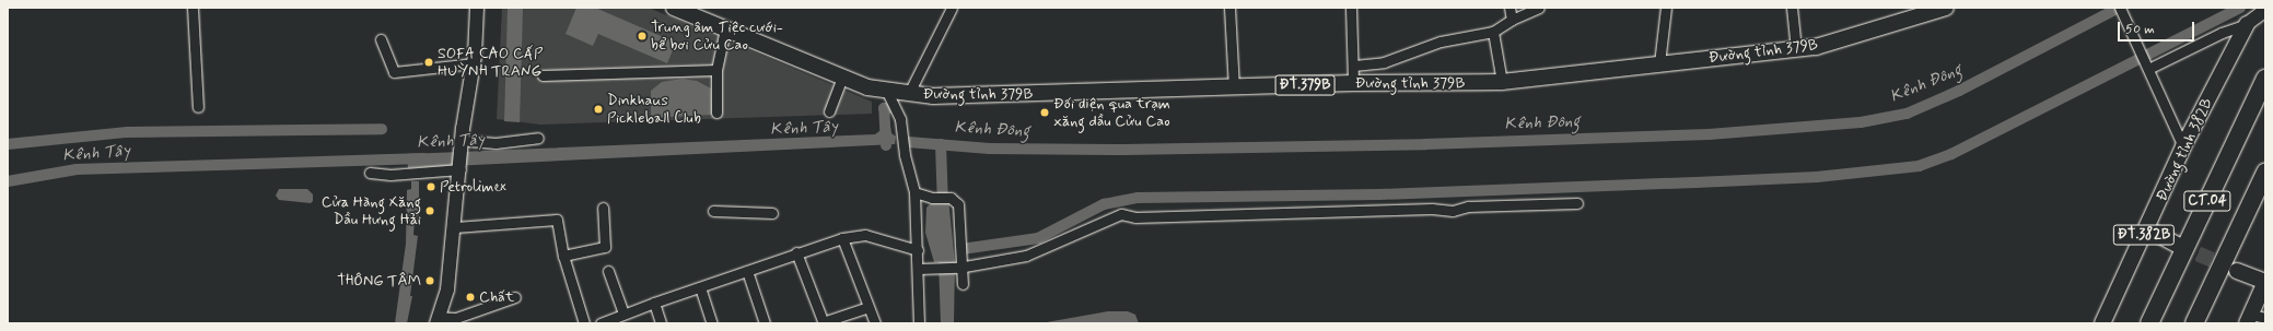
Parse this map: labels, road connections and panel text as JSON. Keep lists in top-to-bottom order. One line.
{"streets":{"highway":["CT.04"],"main road":["Đường tỉnh 379B","ĐT.379B","Đường tỉnh 382B","ĐT.382B"]},"water":["Kênh Đông","Kênh Tây"],"places":["Trung âm Tiệc cưới- bể bơi Cửu Cao","SOFA CAO CẤP HUỲNH TRANG","Dinkhaus Pickleball Club","Đối diện qua trạm xăng dầu Cửu Cao","Petrolimex","Cửa Hàng Xăng Dầu Hưng Hải","THÔNG TÂM","Chất"],"scale_bar":"50 m"}
